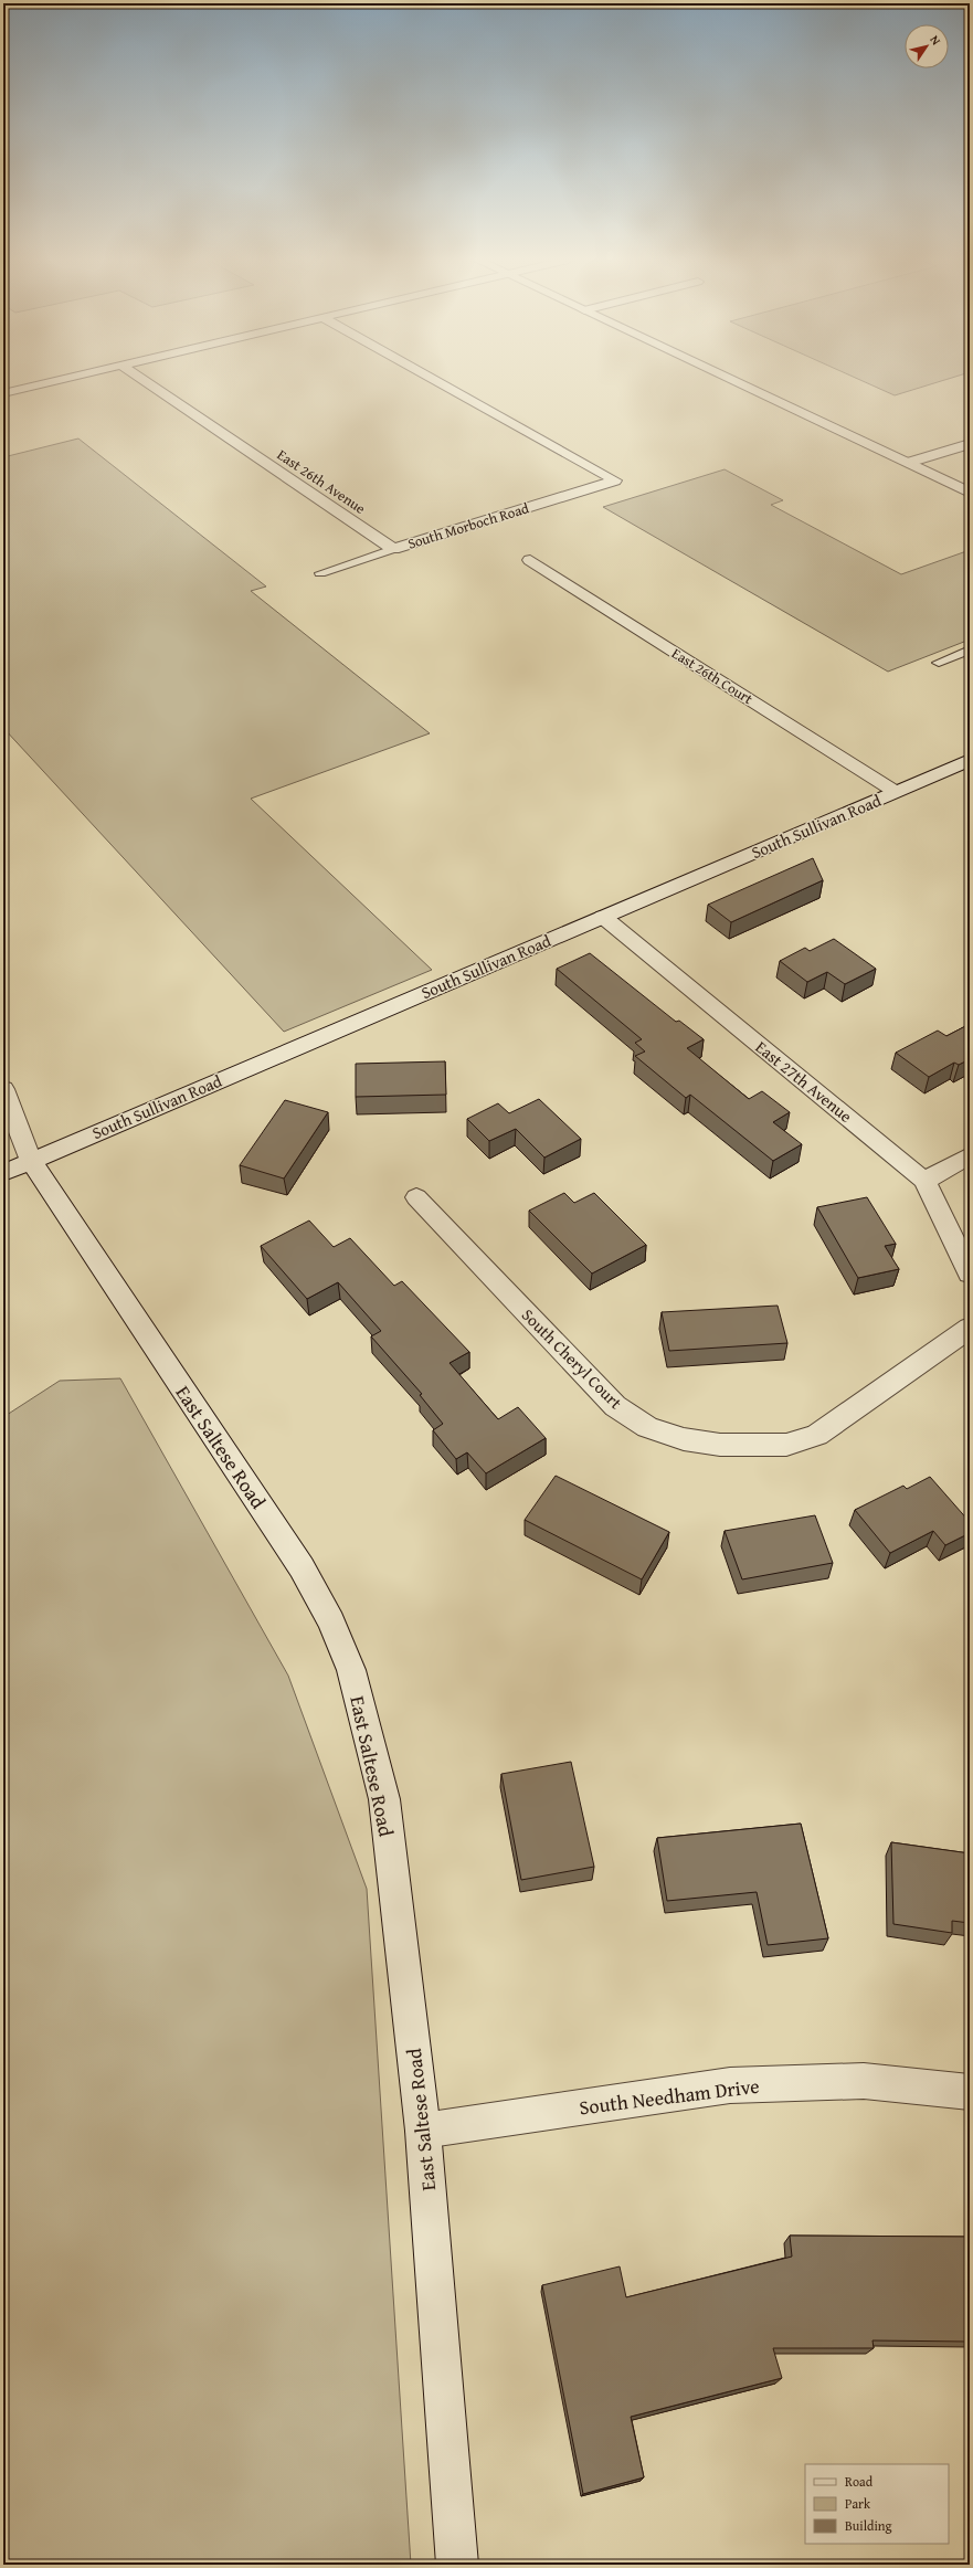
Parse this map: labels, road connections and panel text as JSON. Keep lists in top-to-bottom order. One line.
{"streets":{"street":["East 26th Avenue","South Morboch Road","East 26th Court","South Sullivan Road","East 27th Avenue","South Cheryl Court","East Saltese Road","South Needham Drive"]},"crossings":[["East 26th Avenue","South Morboch Road"],["East 26th Court","South Sullivan Road"],["South Sullivan Road","East 27th Avenue"],["South Sullivan Road","East Saltese Road"],["East Saltese Road","South Needham Drive"]],"legend":["Road","Park","Building"],"north":"top right"}
